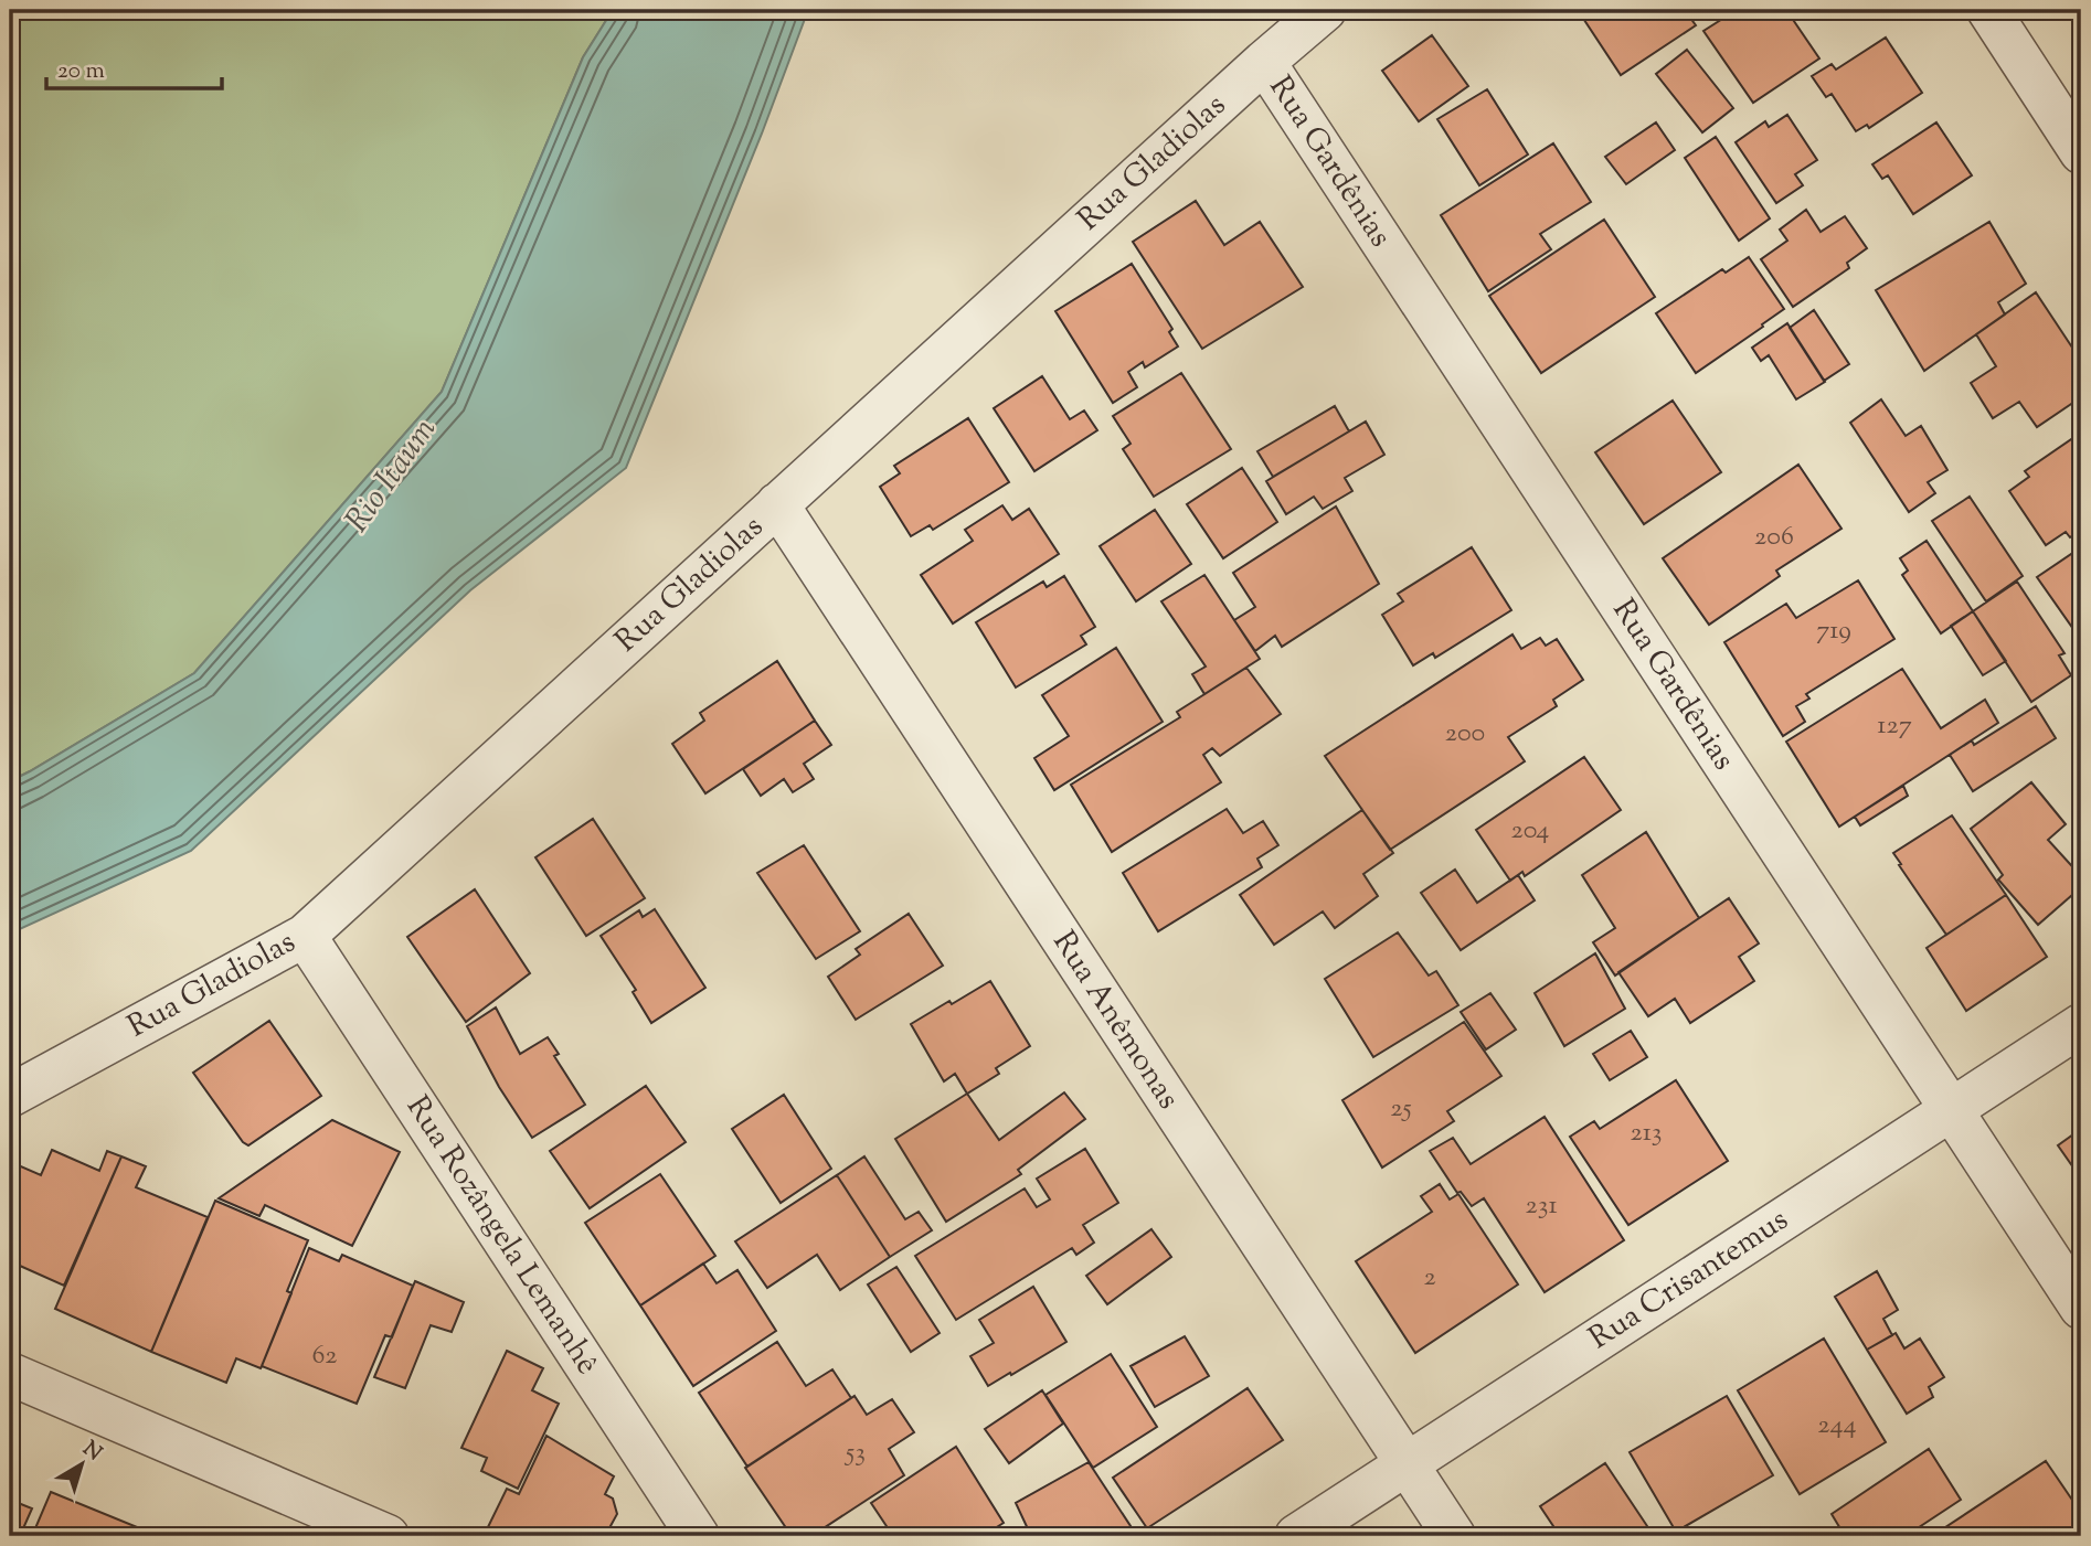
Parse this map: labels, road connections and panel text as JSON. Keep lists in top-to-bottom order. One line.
{"streets":{"street":["Rua Gardênias","Rua Gladiolas","Rua Anêmonas","Rua Rozângela Lemanhê","Rua Crisantemus"]},"crossings":[["Rua Gardênias","Rua Gladiolas"],["Rua Gardênias","Rua Crisantemus"],["Rua Gladiolas","Rua Anêmonas"],["Rua Gladiolas","Rua Rozângela Lemanhê"],["Rua Anêmonas","Rua Crisantemus"]],"water":["Rio Itaum"],"house_numbers":["206","719","127","200","204","25","213","231","2","62","244","53"],"scale_bar":"20 m","north":"top right"}
